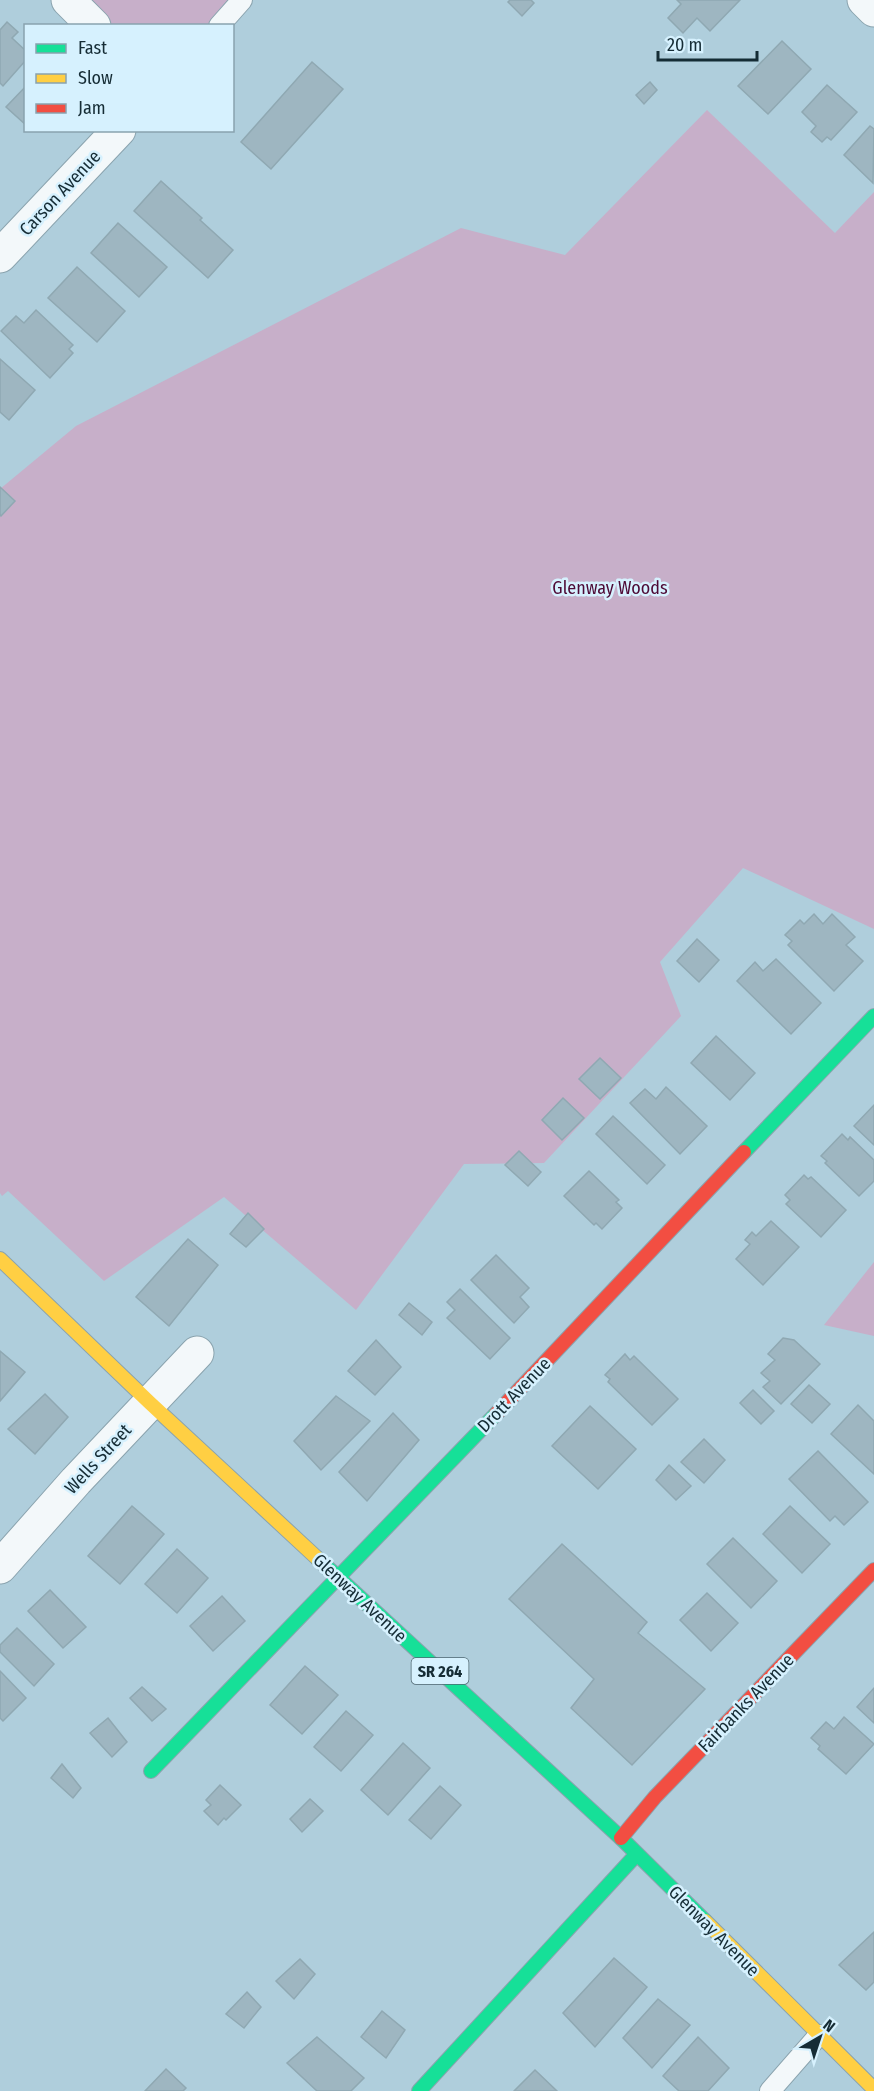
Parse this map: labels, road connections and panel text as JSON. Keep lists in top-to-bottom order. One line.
{"streets":{"street":["Carson Avenue","Drott Avenue","Wells Street","Glenway Avenue","SR 264","Fairbanks Avenue"]},"crossings":[["Drott Avenue","Glenway Avenue"],["Wells Street","Glenway Avenue"],["Glenway Avenue","Fairbanks Avenue"]],"parks":["Glenway Woods"],"legend":["Fast","Slow","Jam"],"scale_bar":"20 m","north":"top right"}
